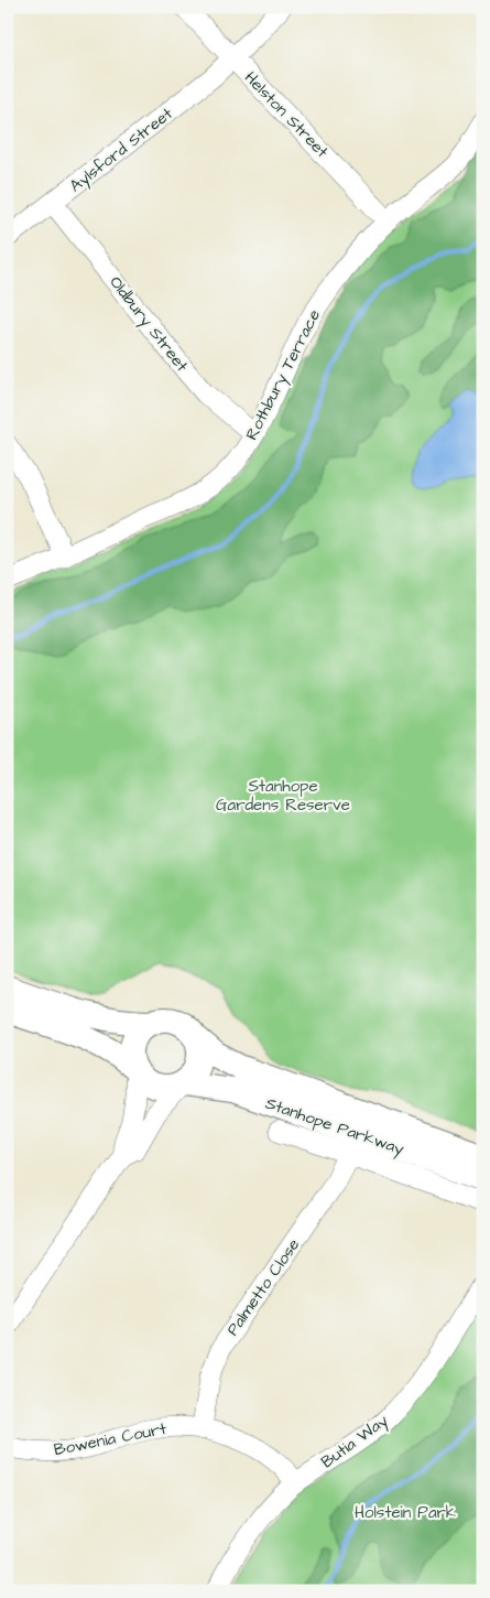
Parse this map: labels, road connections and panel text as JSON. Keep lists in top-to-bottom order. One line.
{"streets":{"main road":["Stanhope Parkway"],"street":["Helston Street","Aylsford Street","Oldbury Street","Rothbury Terrace","Palmetto Close","Bowenia Court","Butia Way"]},"crossings":[["Helston Street","Aylsford Street"],["Helston Street","Rothbury Terrace"],["Aylsford Street","Oldbury Street"],["Oldbury Street","Rothbury Terrace"],["Palmetto Close","Bowenia Court"],["Bowenia Court","Butia Way"]],"parks":["Stanhope Gardens Reserve","Holstein Park"]}
